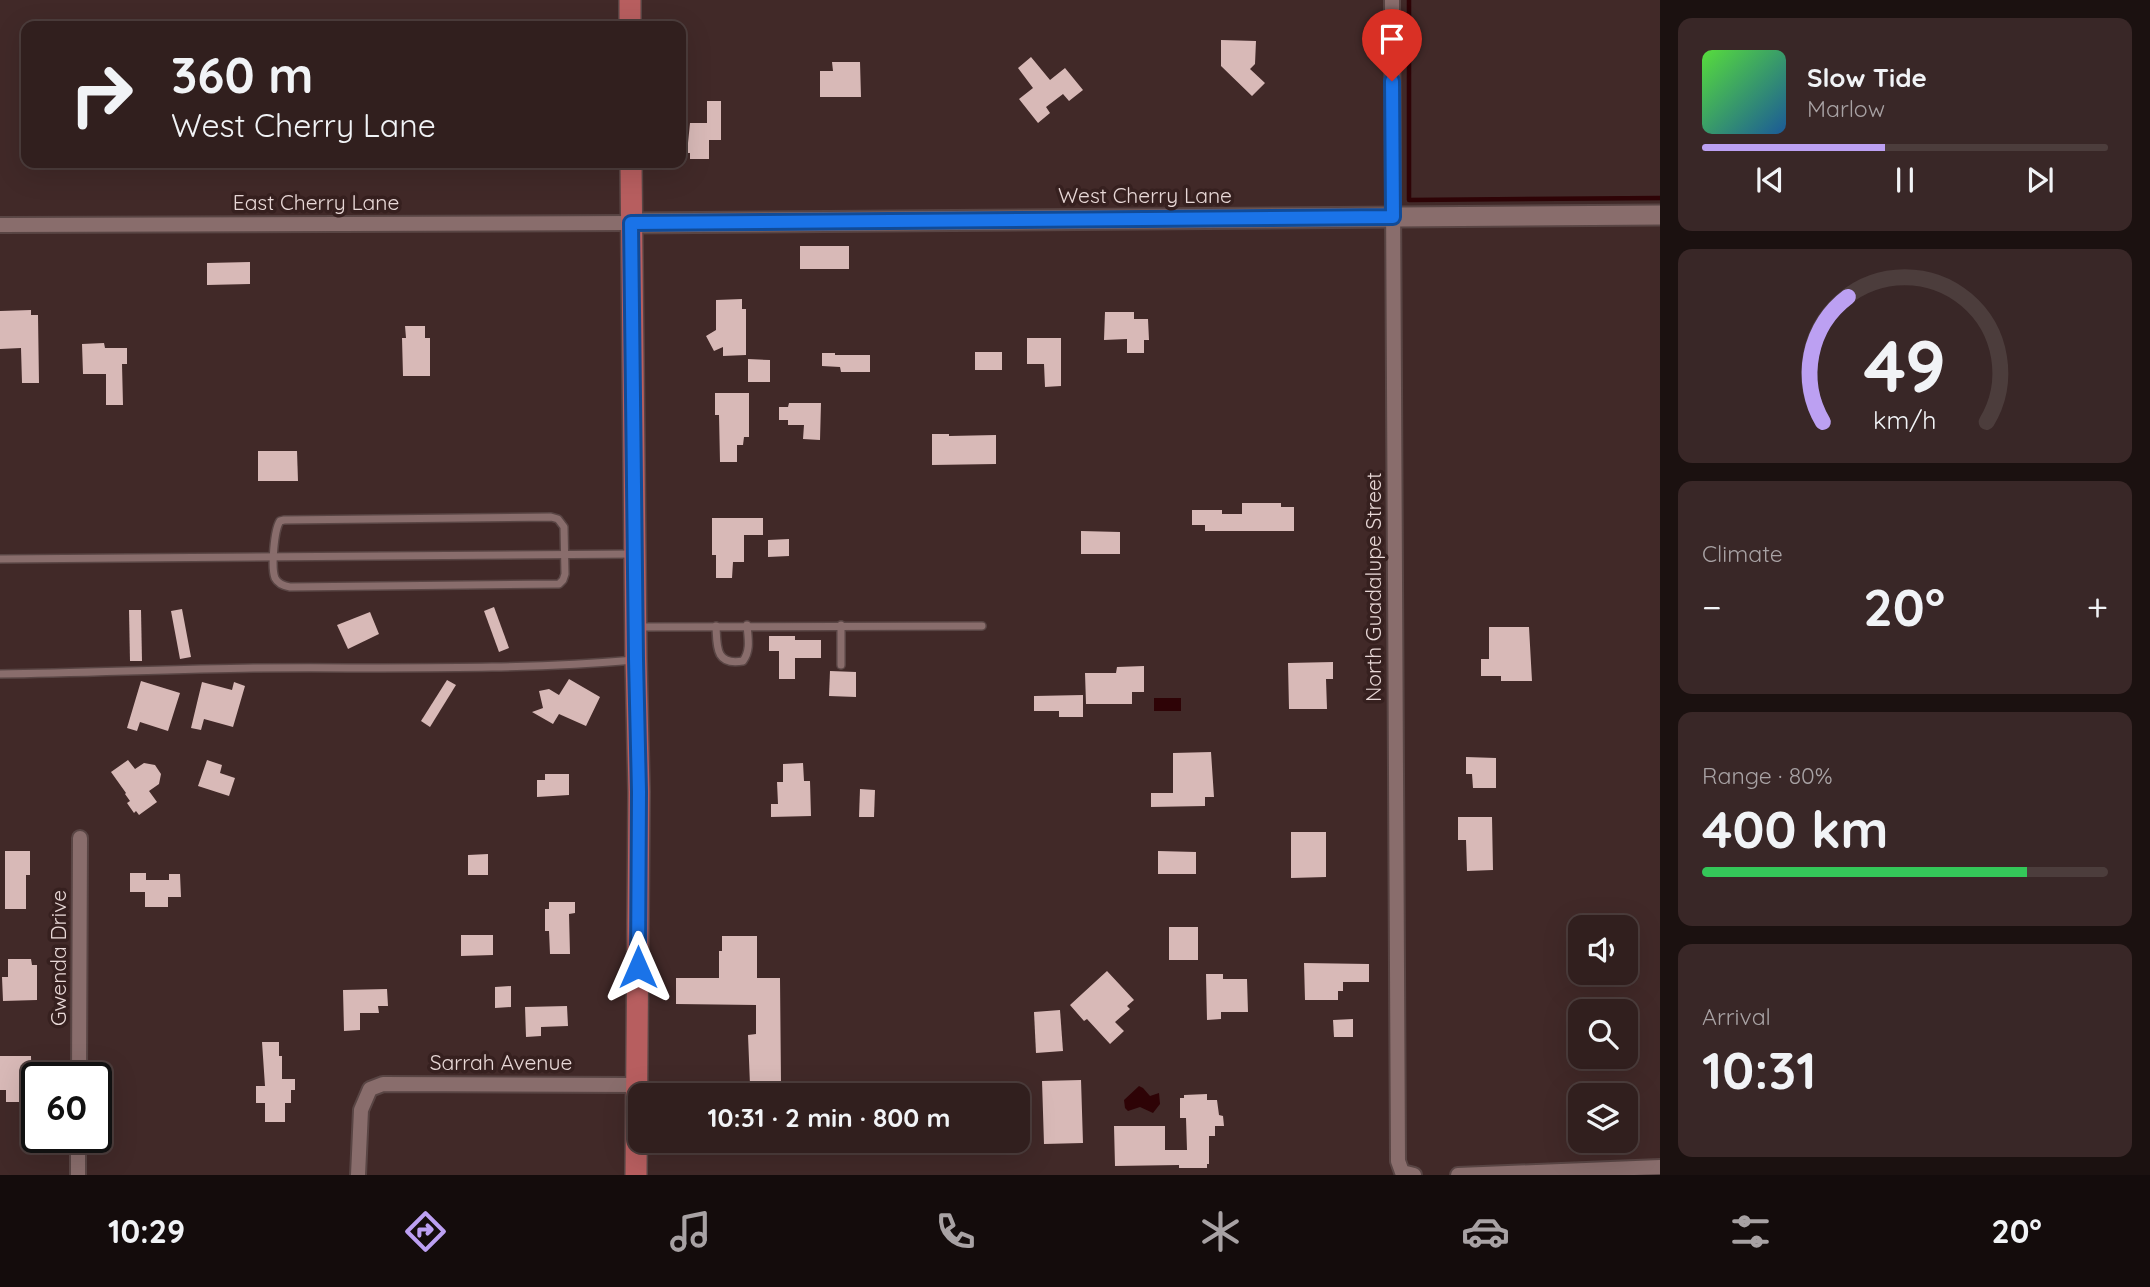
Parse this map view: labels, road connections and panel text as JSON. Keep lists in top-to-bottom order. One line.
{"streets":{"street":["West Cherry Lane","East Cherry Lane","North Guadalupe Street","Gwenda Drive","Sarrah Avenue"]},"crossings":[["West Cherry Lane","East Cherry Lane"],["West Cherry Lane","North Guadalupe Street"]],"page":{"turn":["360 m","West Cherry Lane"],"song":["Slow Tide","Marlow"],"tile":["Climate",["Range · 80%","400 km"],["Arrival","10:31"]],"heat":["−","20°","+"],"limit":"60","trip":"10:31 · 2 min · 800 m","tabs":["10:29","20°"],"gauge":["49","km/h"]}}
